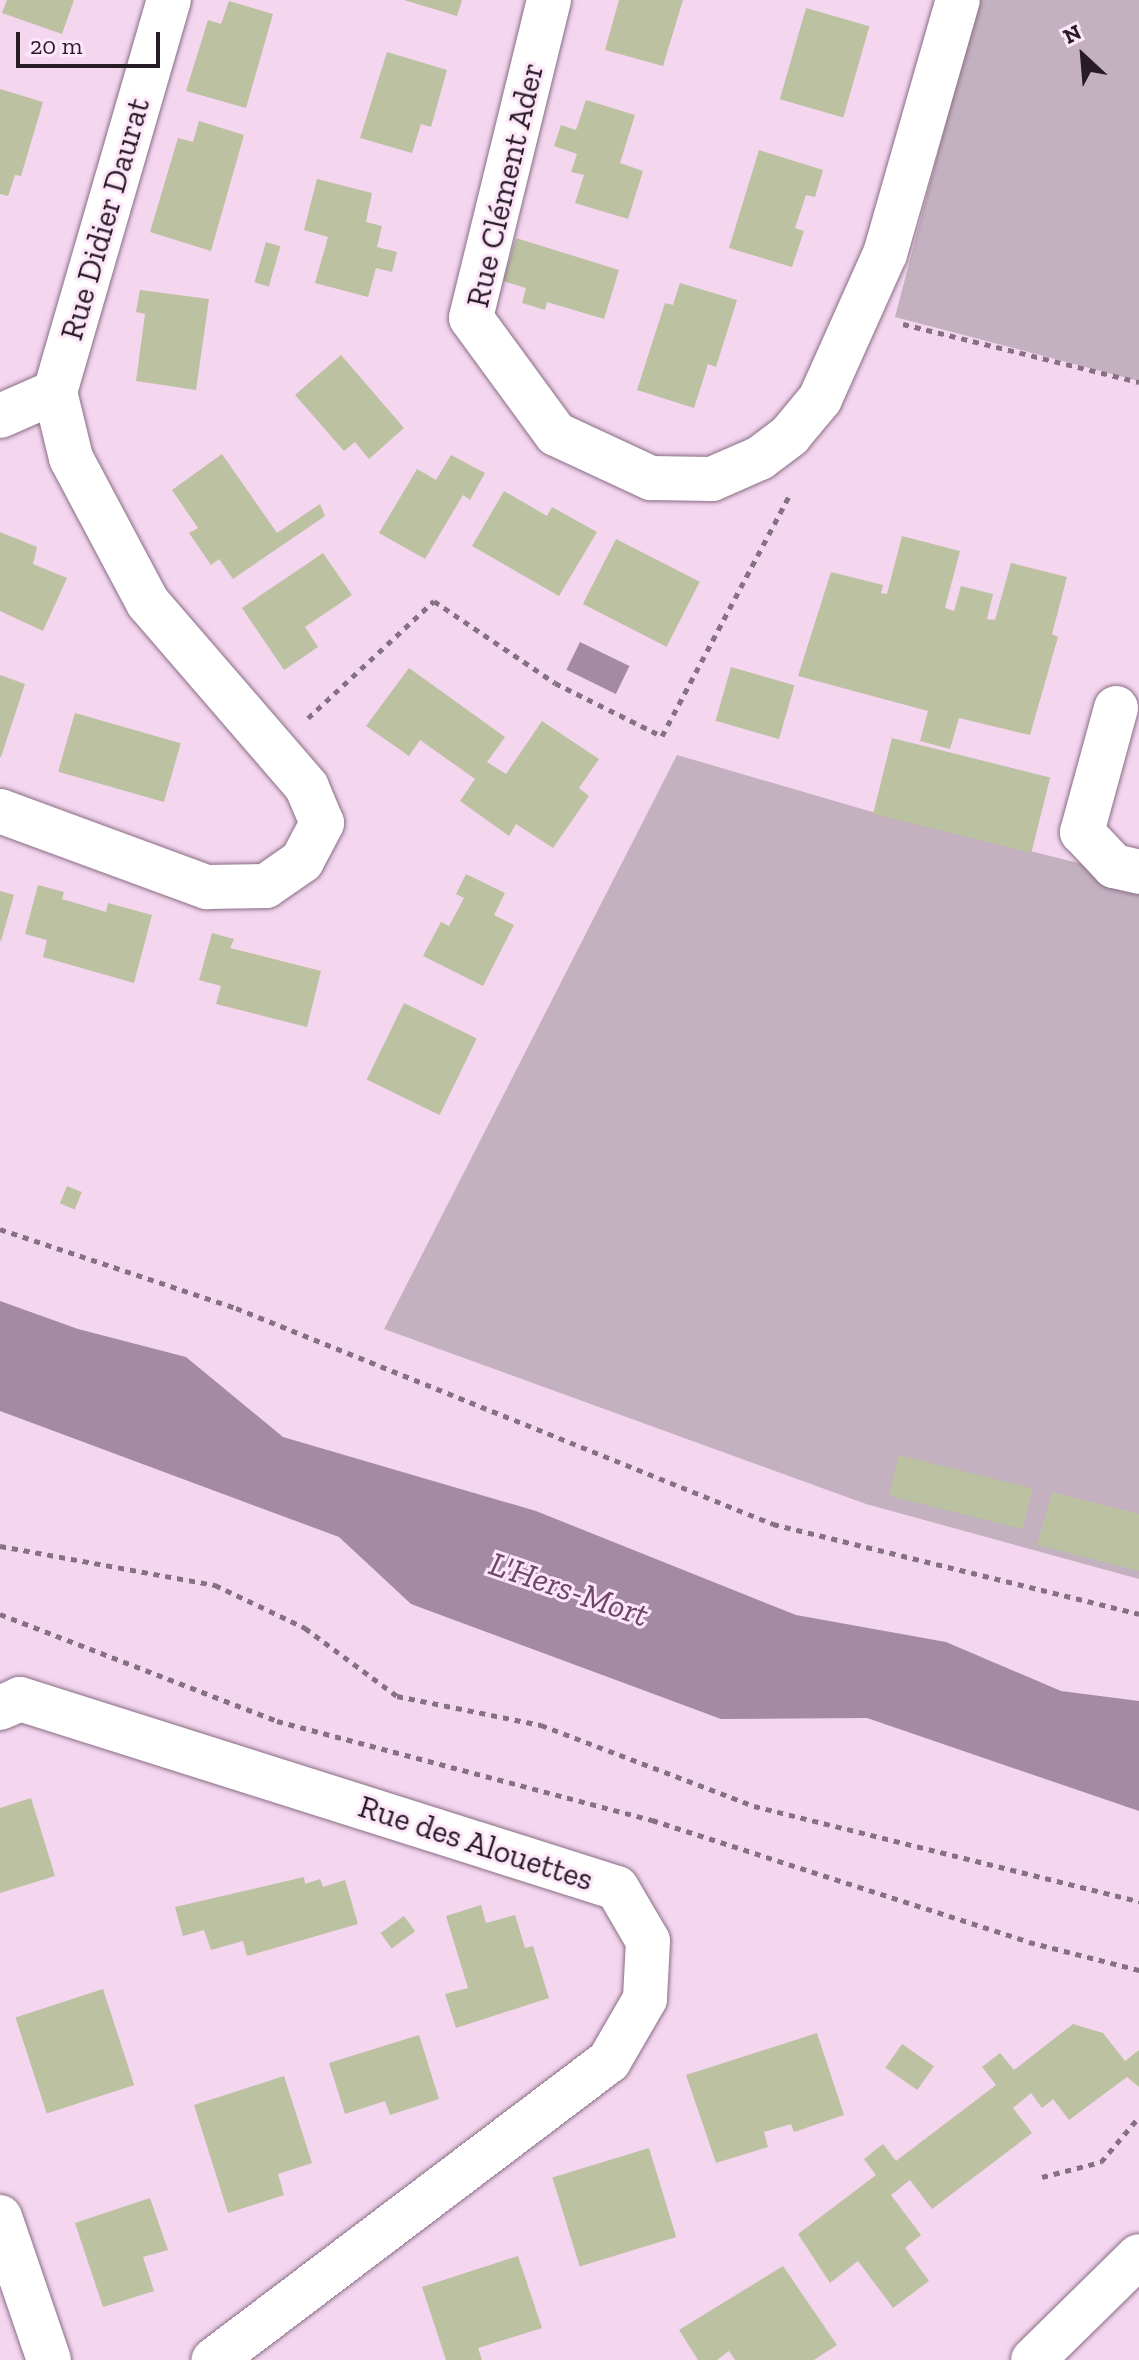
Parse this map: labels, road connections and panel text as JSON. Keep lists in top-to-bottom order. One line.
{"streets":{"street":["Rue Clément Ader","Rue Didier Daurat","Rue des Alouettes"]},"water":["L'Hers-Mort"],"scale_bar":"20 m","north":"top left"}
